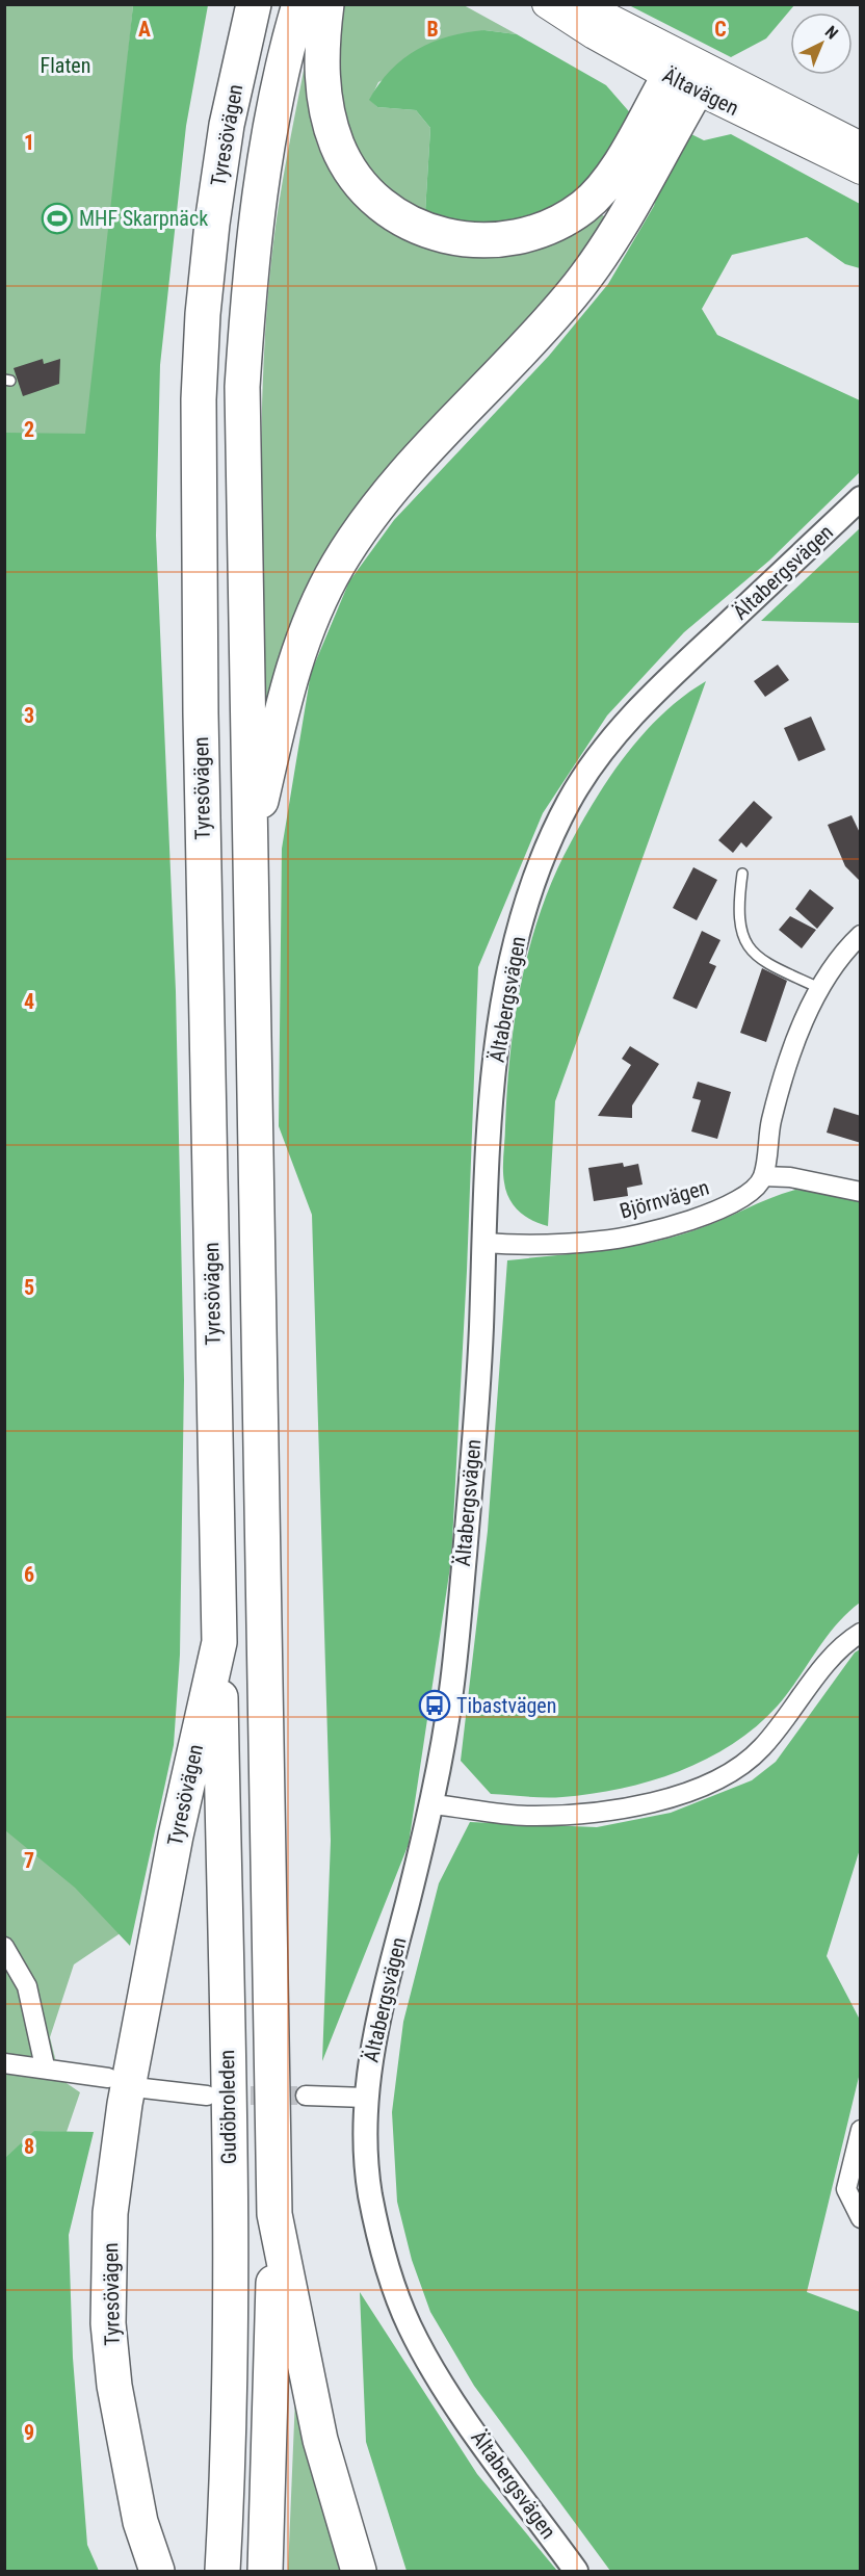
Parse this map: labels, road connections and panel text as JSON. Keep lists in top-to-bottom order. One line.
{"streets":{"highway":["Tyresövägen","Gudöbroleden"],"main road":["Ältavägen"],"street":["Ältabergsvägen","Björnvägen"]},"crossings":[["Tyresövägen","Gudöbroleden"],["Ältabergsvägen","Björnvägen"]],"parks":["Flaten"],"places":{"sports":["MHF Skarpnäck"],"bus stop":["Tibastvägen"]},"north":"top right","grid":{"columns":["A","B","C"],"rows":["1","2","3","4","5","6","7","8","9"]}}
